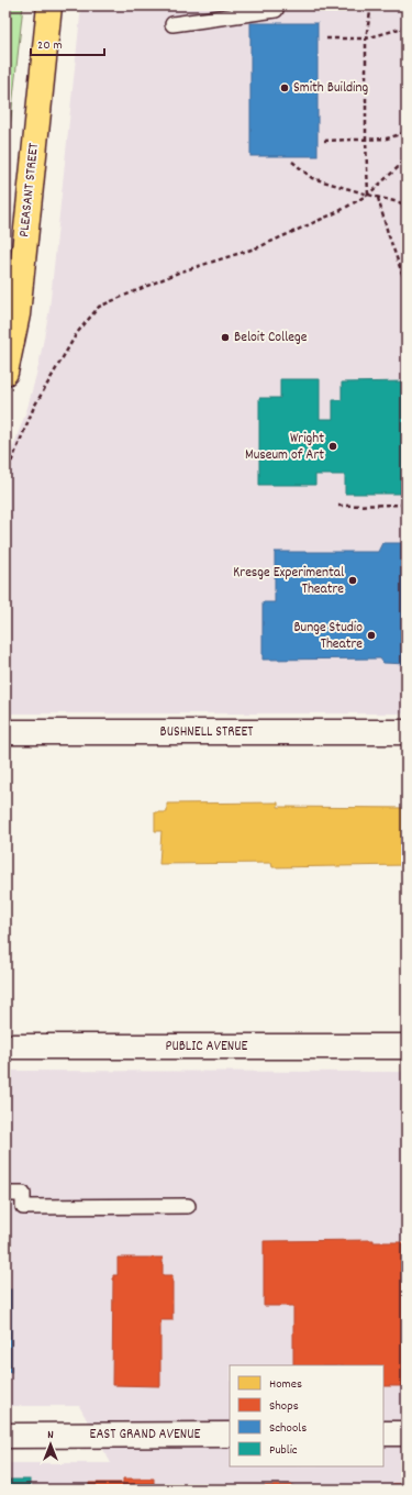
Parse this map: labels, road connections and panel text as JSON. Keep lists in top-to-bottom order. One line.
{"streets":{"main road":["PLEASANT STREET"],"street":["BUSHNELL STREET","PUBLIC AVENUE","EAST GRAND AVENUE"]},"places":["Smith Building","Beloit College","Wright Museum of Art","Kresge Experimental Theatre","Bunge Studio Theatre"],"legend":["Homes","Shops","Schools","Public"],"scale_bar":"20 m","north":"top"}
